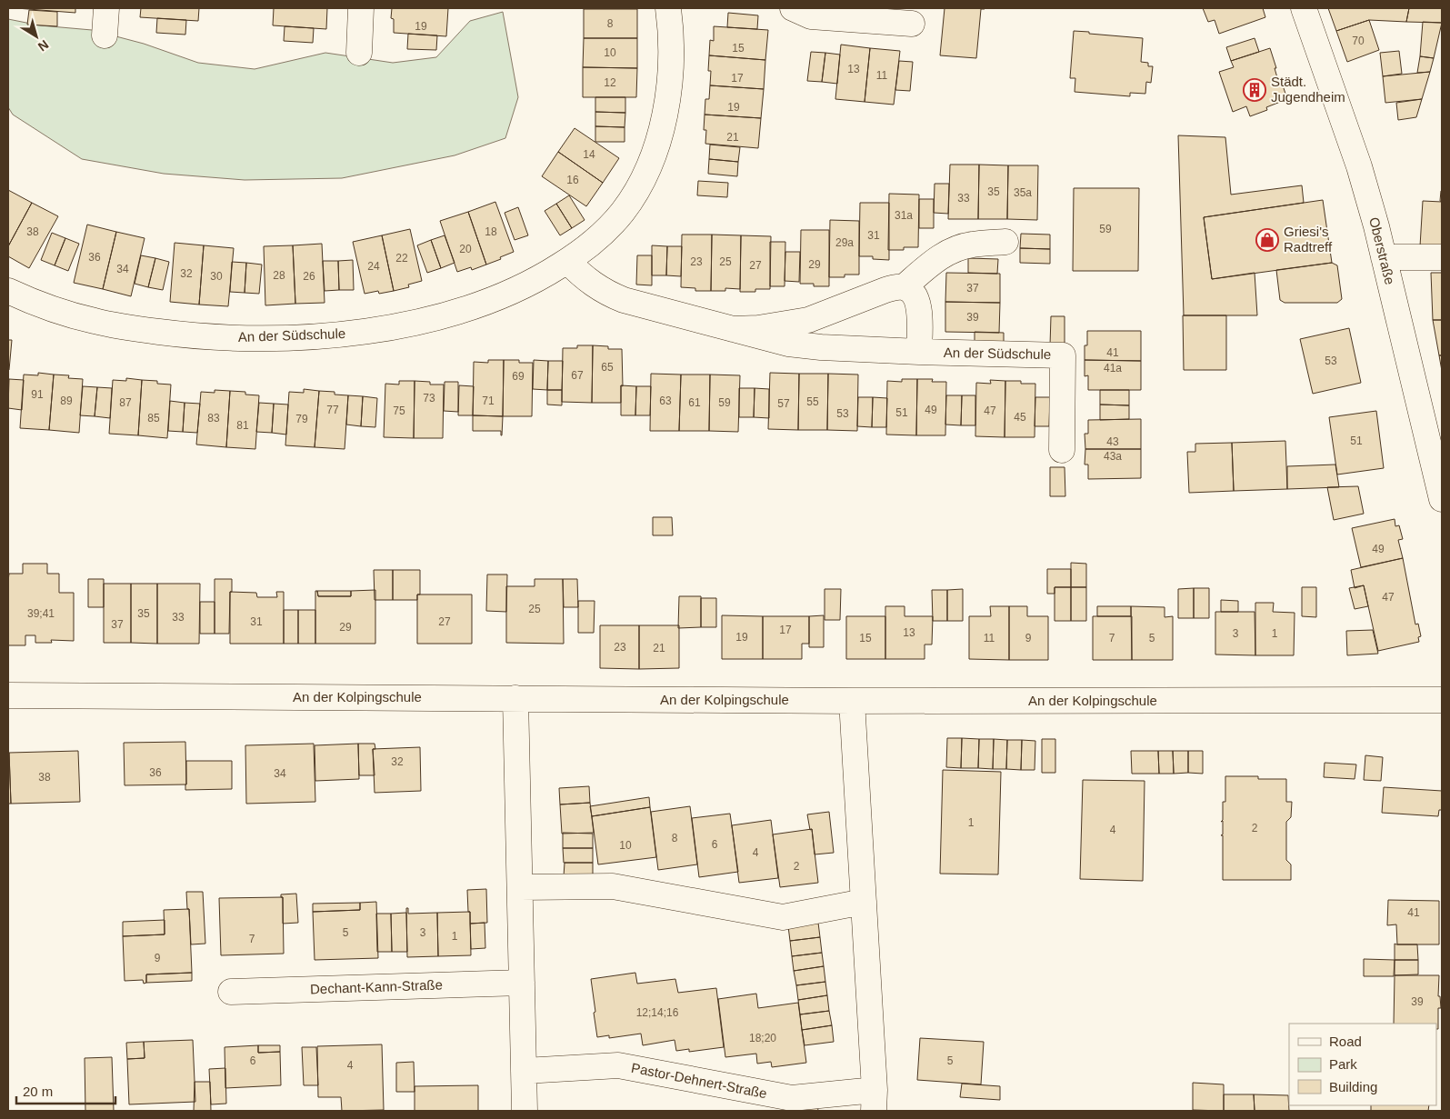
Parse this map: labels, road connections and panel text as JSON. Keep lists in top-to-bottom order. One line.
{"streets":{"street":["Oberstraße","An der Südschule","An der Kolpingschule","Dechant-Kann-Straße","Pastor-Dehnert-Straße"]},"crossings":[["An der Kolpingschule","Pastor-Dehnert-Straße"]],"places":{"building":["Städt. Jugendheim"],"shop":["Griesi's Radtreff"]},"house_numbers":["8","19","70","15","10","13","11","17","12","19","21","14","16","35","35a","33","31a","59","38","18","31","29a","20","36","22","23","25","29","27","24","34","32","28","30","26","37","39","41","53","65","41a","67","69","91","73","89","71","63","55","87","61","59","57","77","49","75","47","51","53","45","85","83","79","81","51","43","43a","49","47","25","39;41","35","33","31","27","37","29","17","13","3","1","19","15","11","9","7","5","23","21","32","36","34","38","1","2","4","8","6","10","4","2","41","5","3","1","7","9","39","12;14;16","18;20","6","5","4"],"legend":["Road","Park","Building"],"scale_bar":"20 m","north":"bottom right"}
